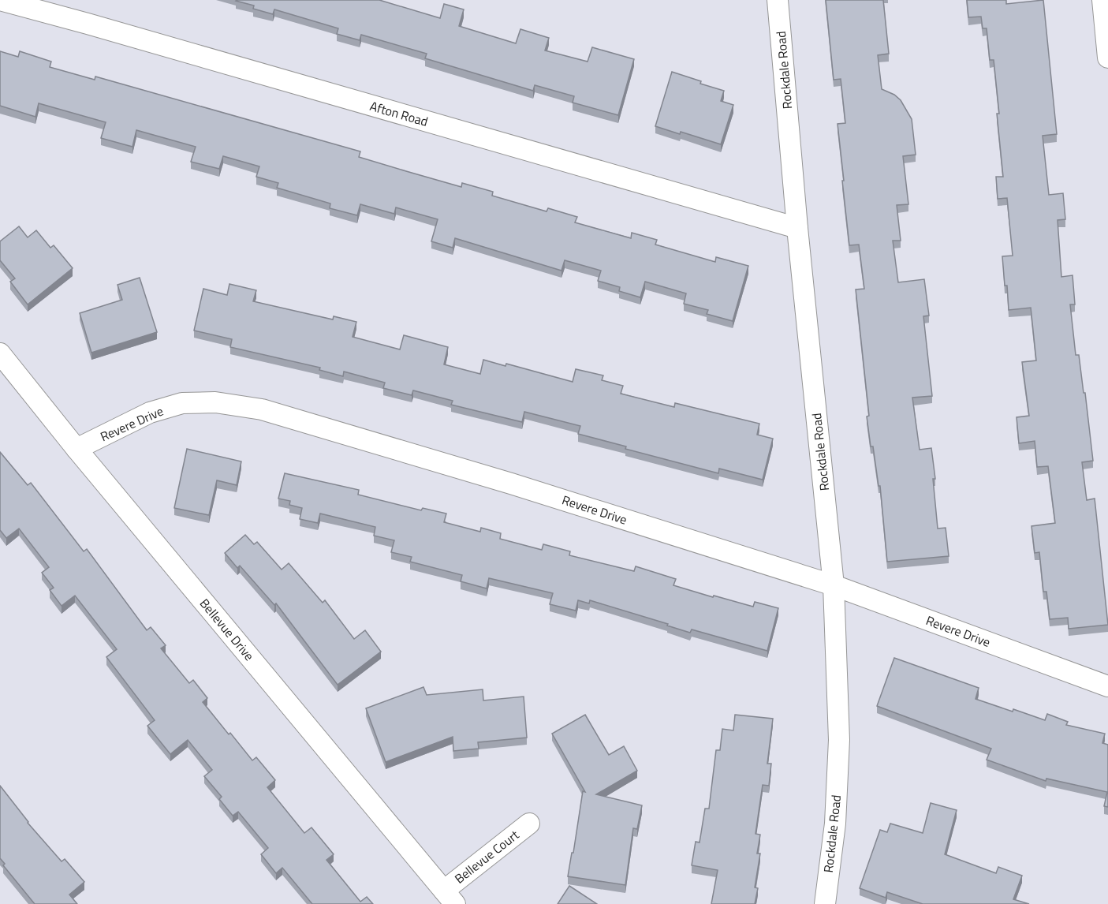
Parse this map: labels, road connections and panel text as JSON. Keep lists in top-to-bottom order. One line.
{"streets":{"street":["Rockdale Road","Afton Road","Revere Drive","Bellevue Drive","Bellevue Court"]},"crossings":[["Rockdale Road","Afton Road"],["Rockdale Road","Revere Drive"],["Revere Drive","Bellevue Drive"],["Bellevue Drive","Bellevue Court"]]}
